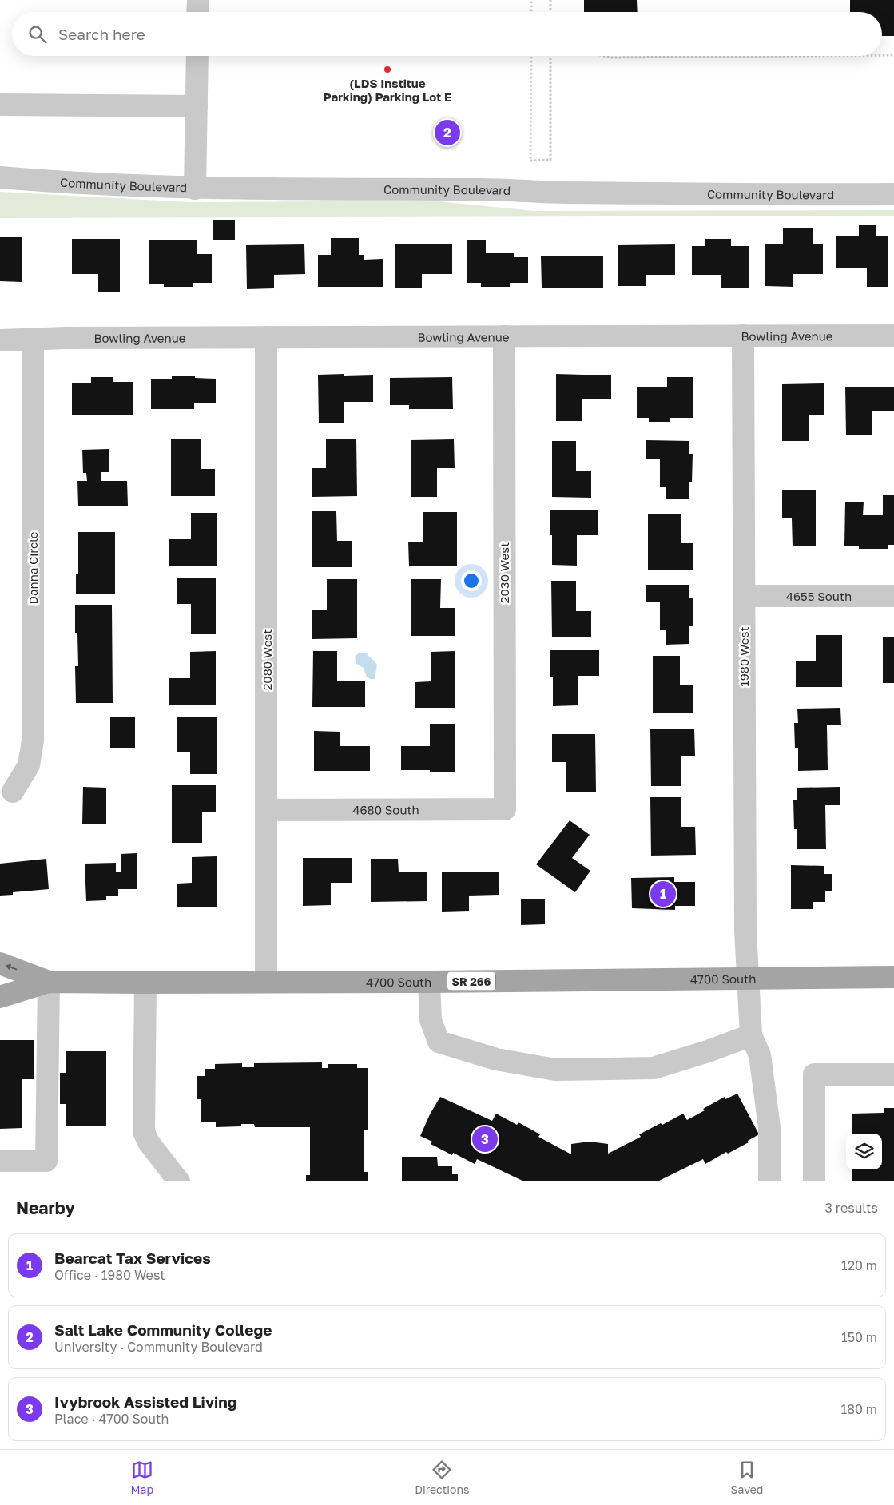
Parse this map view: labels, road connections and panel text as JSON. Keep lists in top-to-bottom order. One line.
{"streets":{"main road":["4700 South","SR 266"],"street":["Community Boulevard","Bowling Avenue","Danna Circle","2030 West","4655 South","1980 West","2080 West","4680 South"]},"crossings":[["Bowling Avenue","Danna Circle"],["Bowling Avenue","2030 West"],["Bowling Avenue","1980 West"],["Bowling Avenue","2080 West"],["2030 West","4680 South"],["4655 South","1980 West"],["1980 West","4700 South"],["2080 West","4680 South"],["2080 West","4700 South"]],"places":["(LDS Institue Parking) Parking Lot E"],"page":{"search":"Search here","pins":["2","1","3"],"heading":["Nearby","3 results"],"list":[{"mark":"1","name":"Bearcat Tax Services","note":"Office · 1980 West","value":"120 m"},{"mark":"2","name":"Salt Lake Community College","note":"University · Community Boulevard","value":"150 m"},{"mark":"3","name":"Ivybrook Assisted Living","note":"Place · 4700 South","value":"180 m"}],"nav":["Map","Directions","Saved"]}}
